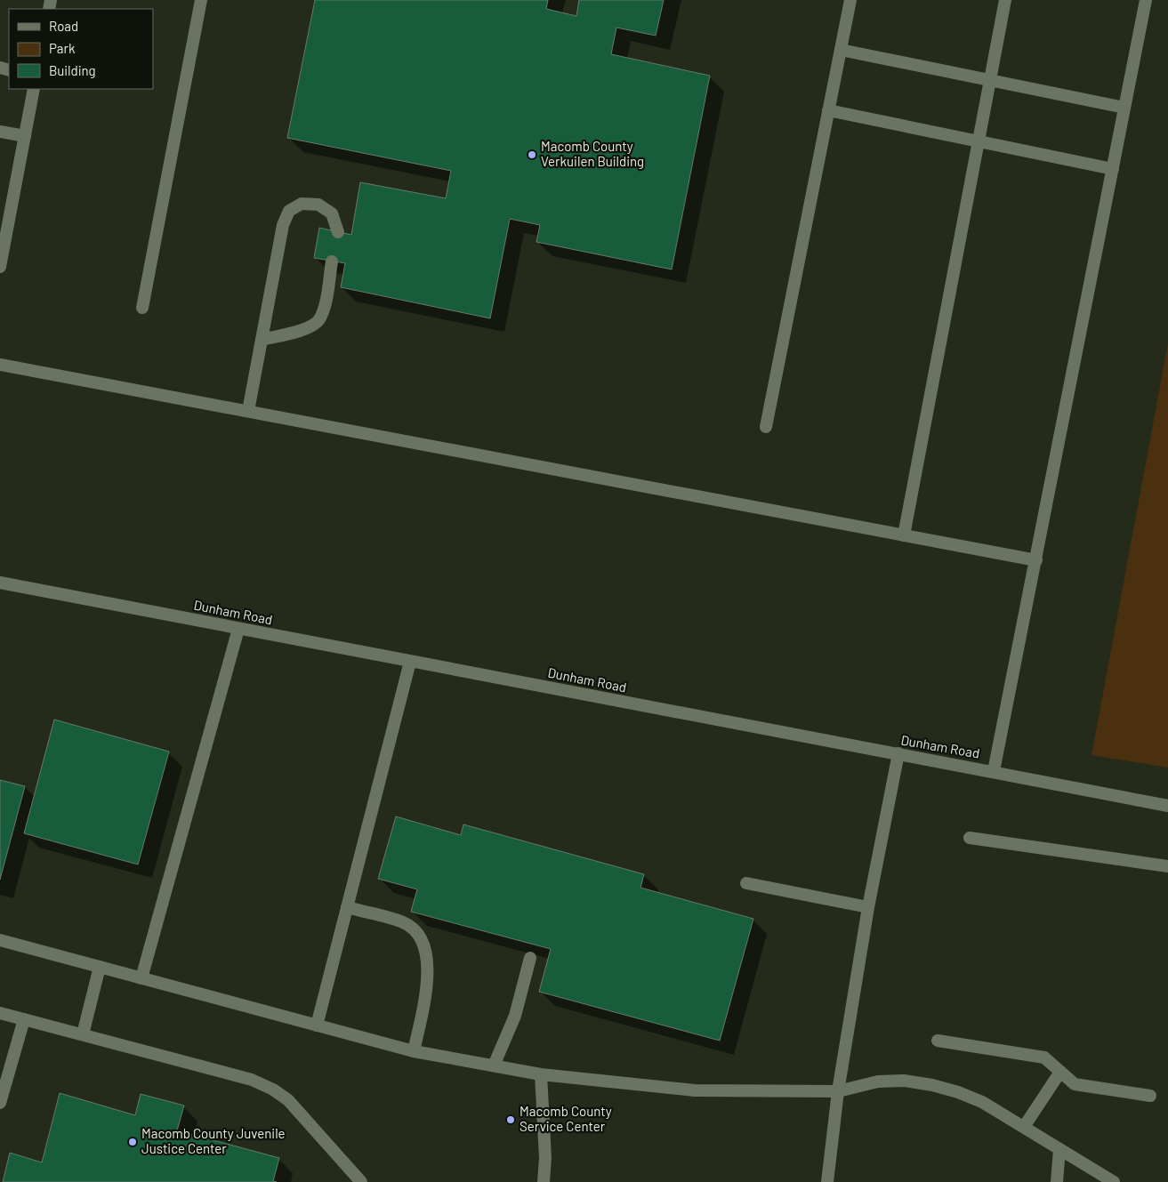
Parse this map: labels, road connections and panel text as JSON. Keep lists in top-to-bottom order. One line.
{"streets":{"street":["Dunham Road"]},"places":["Macomb County Verkuilen Building","Macomb County Service Center","Macomb County Juvenile Justice Center"],"legend":["Road","Park","Building"]}
